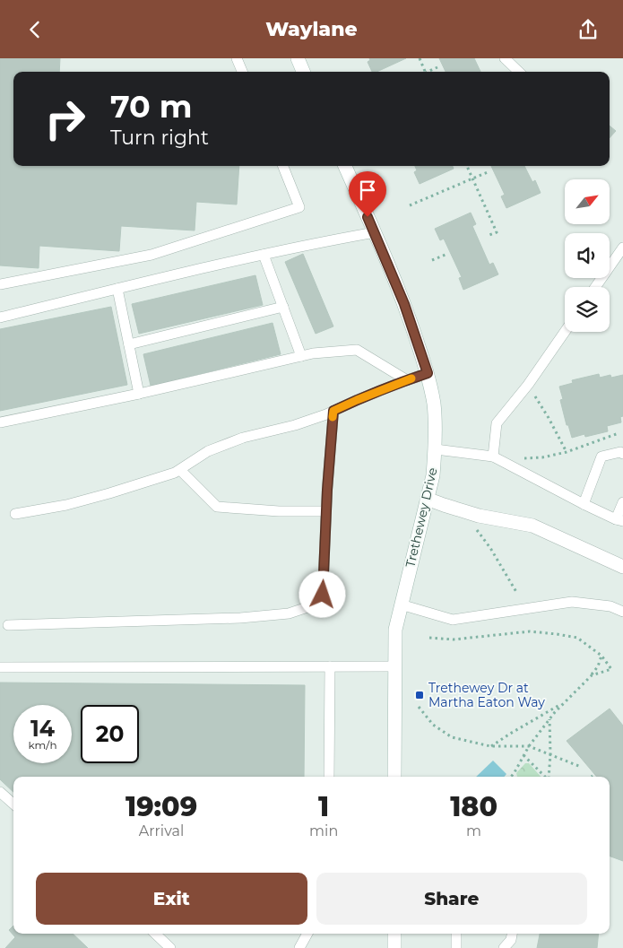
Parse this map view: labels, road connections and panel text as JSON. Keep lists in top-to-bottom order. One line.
{"streets":{"main road":["Trethewey Drive"]},"places":{"transit":["Trethewey Dr at Martha Eaton Way"]},"north":"top right","page":{"header":"Waylane","turn":["70 m","Turn right"],"speed":"14 km/h","limit":"20","eta":["19:09","Arrival","1","min","180","m"],"buttons":["Exit","Share"]}}
